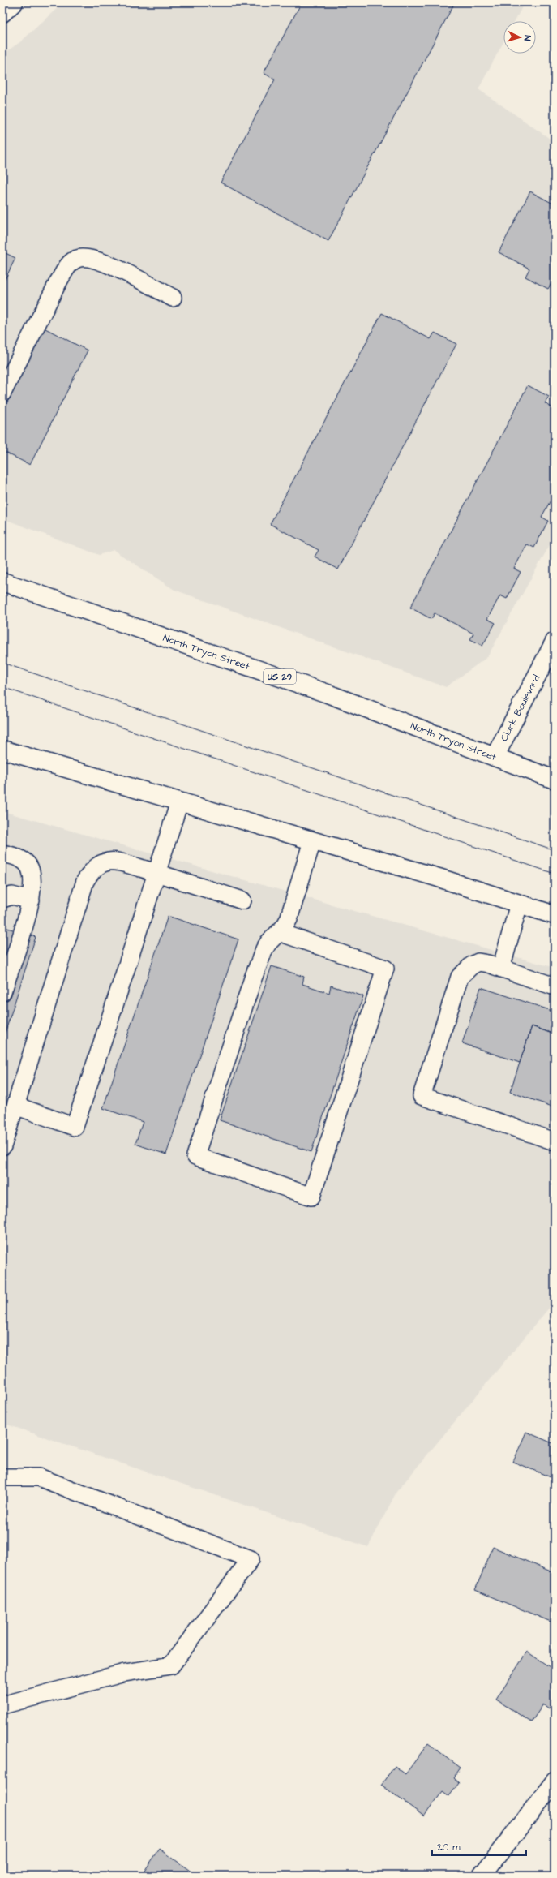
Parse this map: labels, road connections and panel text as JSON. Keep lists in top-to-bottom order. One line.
{"streets":{"main road":["North Tryon Street","US 29","Clark Boulevard"]},"crossings":[["North Tryon Street","Clark Boulevard"]],"scale_bar":"20 m","north":"right"}
